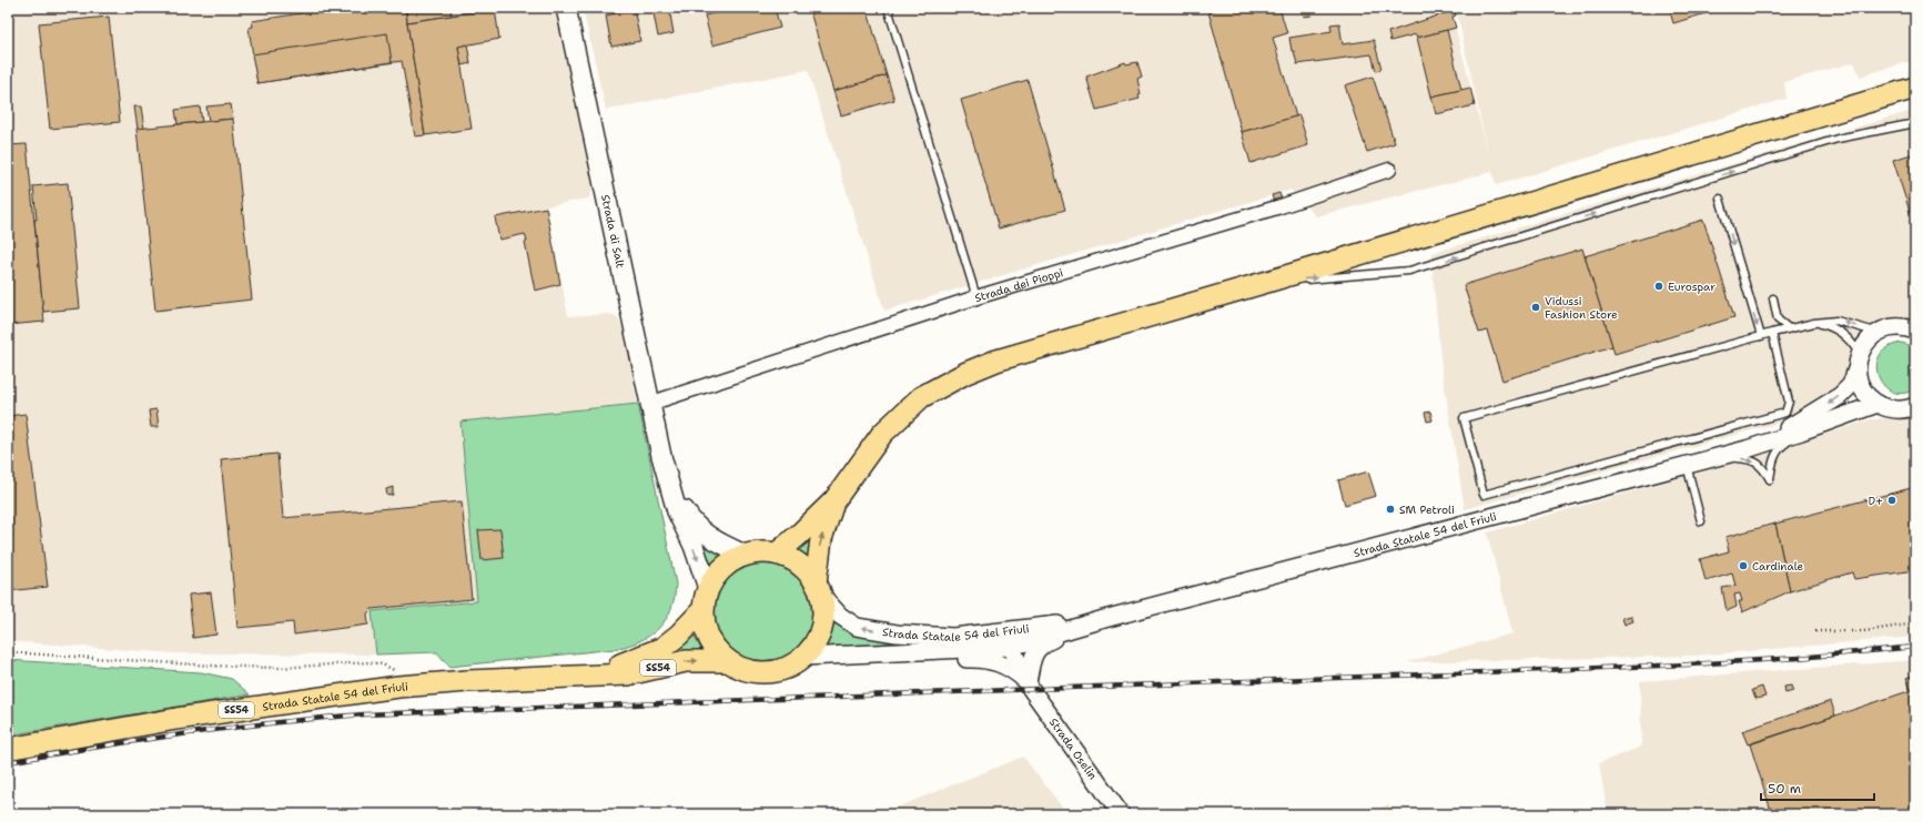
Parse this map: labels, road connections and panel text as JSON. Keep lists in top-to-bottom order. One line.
{"streets":{"main road":["Strada di Salt","Strada Statale 54 del Friuli","SS54"],"street":["Strada dei Pioppi","Strada Oselin"]},"crossings":[["Strada di Salt","Strada dei Pioppi"],["Strada Statale 54 del Friuli","Strada Oselin"]],"places":["Eurospar","Vidussi Fashion Store","D+","SM Petroli","Cardinale"],"scale_bar":"50 m"}
